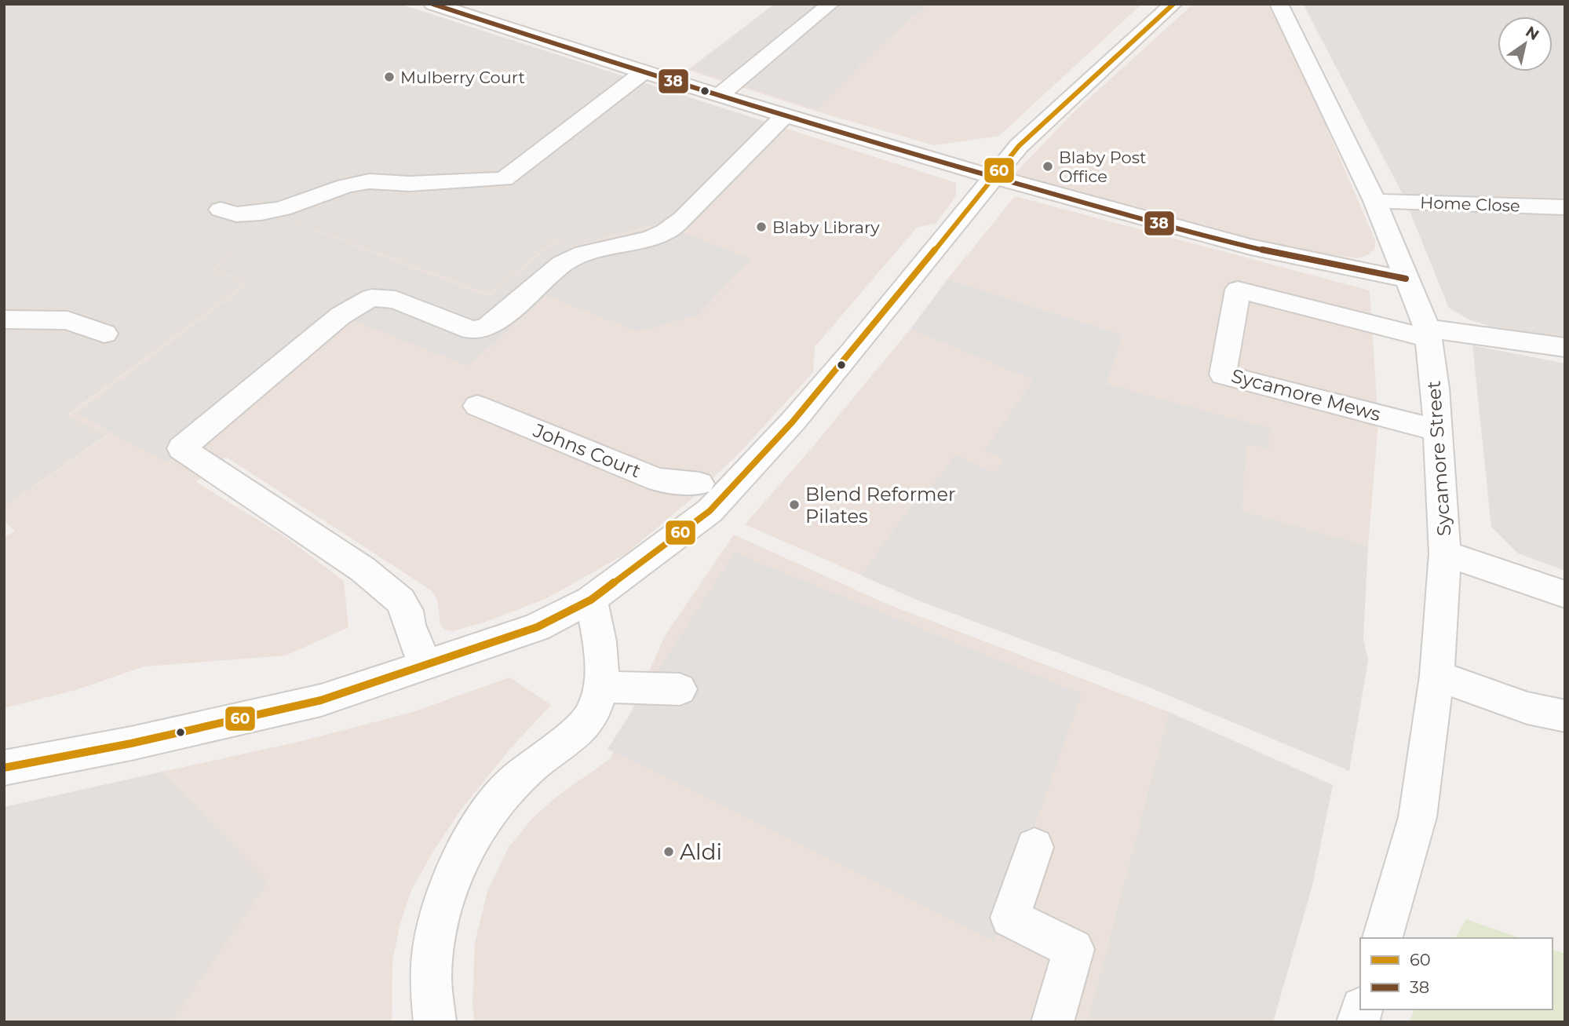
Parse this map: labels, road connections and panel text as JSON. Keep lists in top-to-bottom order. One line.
{"streets":{"street":["Home Close","Sycamore Mews","Johns Court","Sycamore Street"]},"crossings":[["Home Close","Sycamore Street"],["Sycamore Mews","Sycamore Street"]],"places":["Mulberry Court","Blaby Post Office","Blaby Library","Blend Reformer Pilates","Aldi"],"lines":["transit line 60","transit line 38"],"legend":["60","38"],"north":"top right"}
